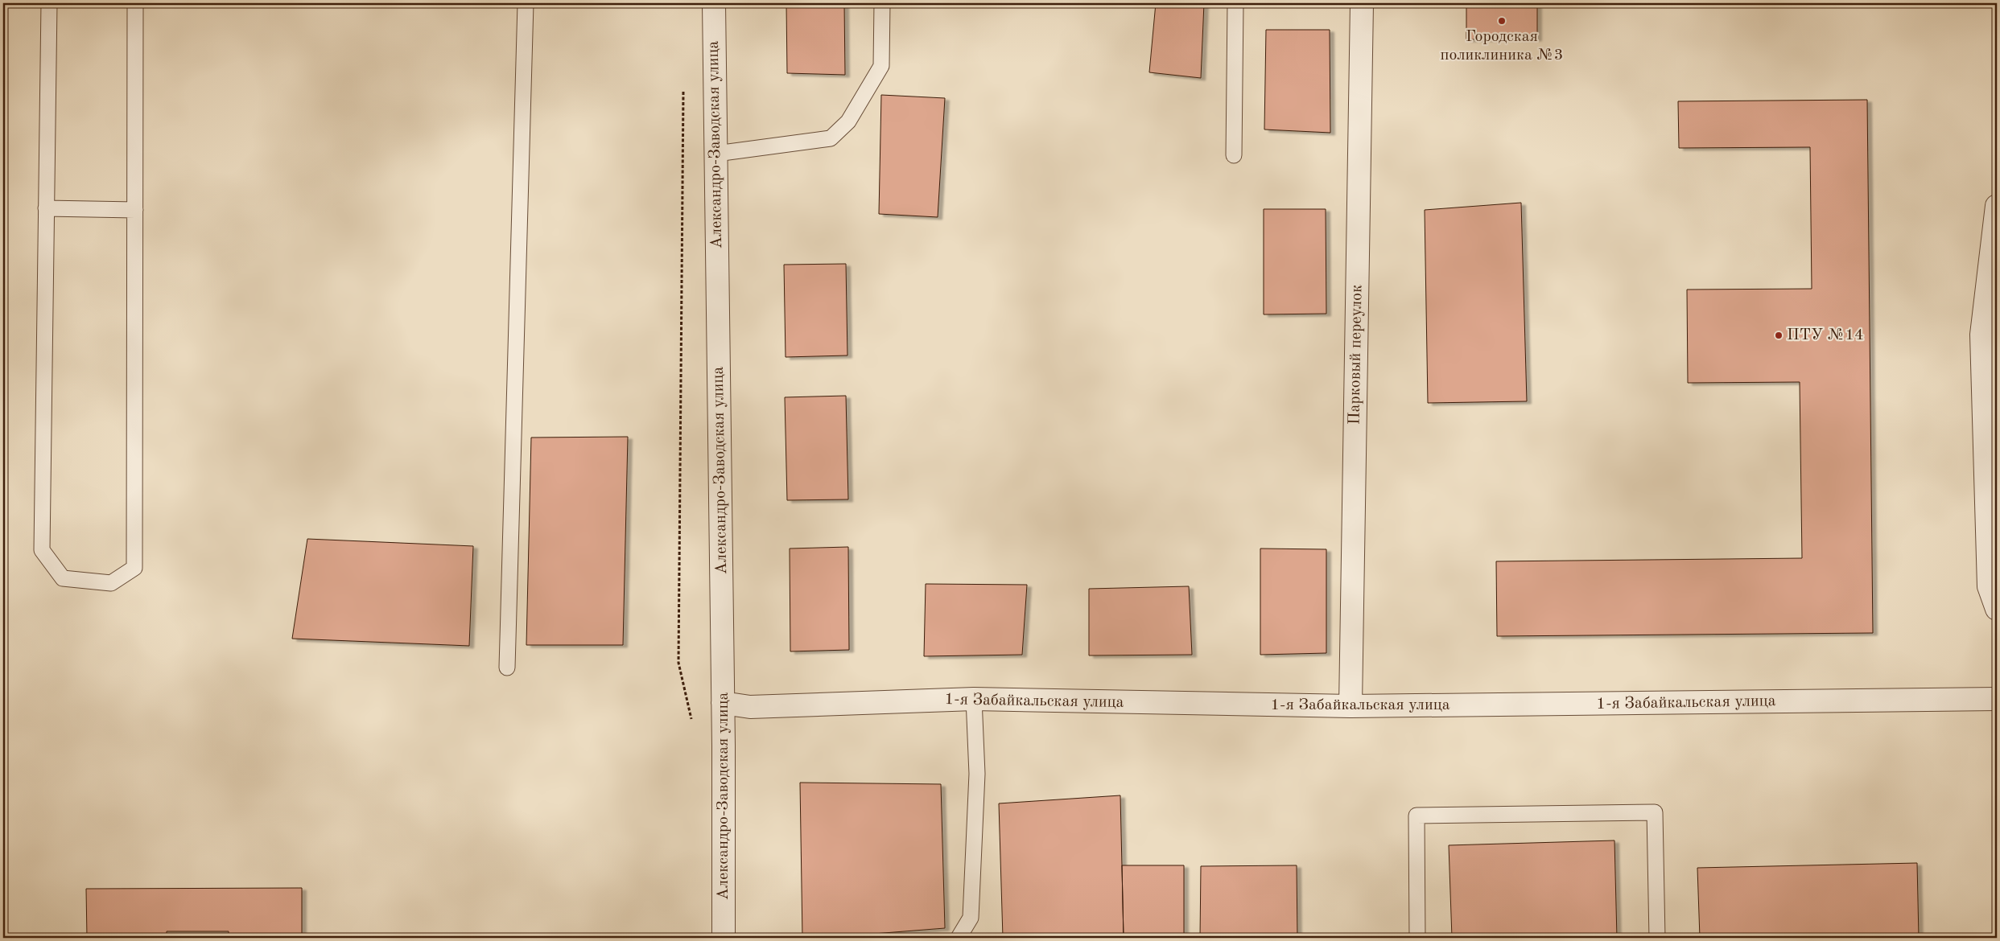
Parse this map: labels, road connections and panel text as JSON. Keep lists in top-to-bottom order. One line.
{"streets":{"street":["Александро-Заводская улица","Парковый переулок","1-я Забайкальская улица"]},"crossings":[["Александро-Заводская улица","1-я Забайкальская улица"],["Парковый переулок","1-я Забайкальская улица"]],"places":["Городская поликлиника №3","ПТУ №14"]}
